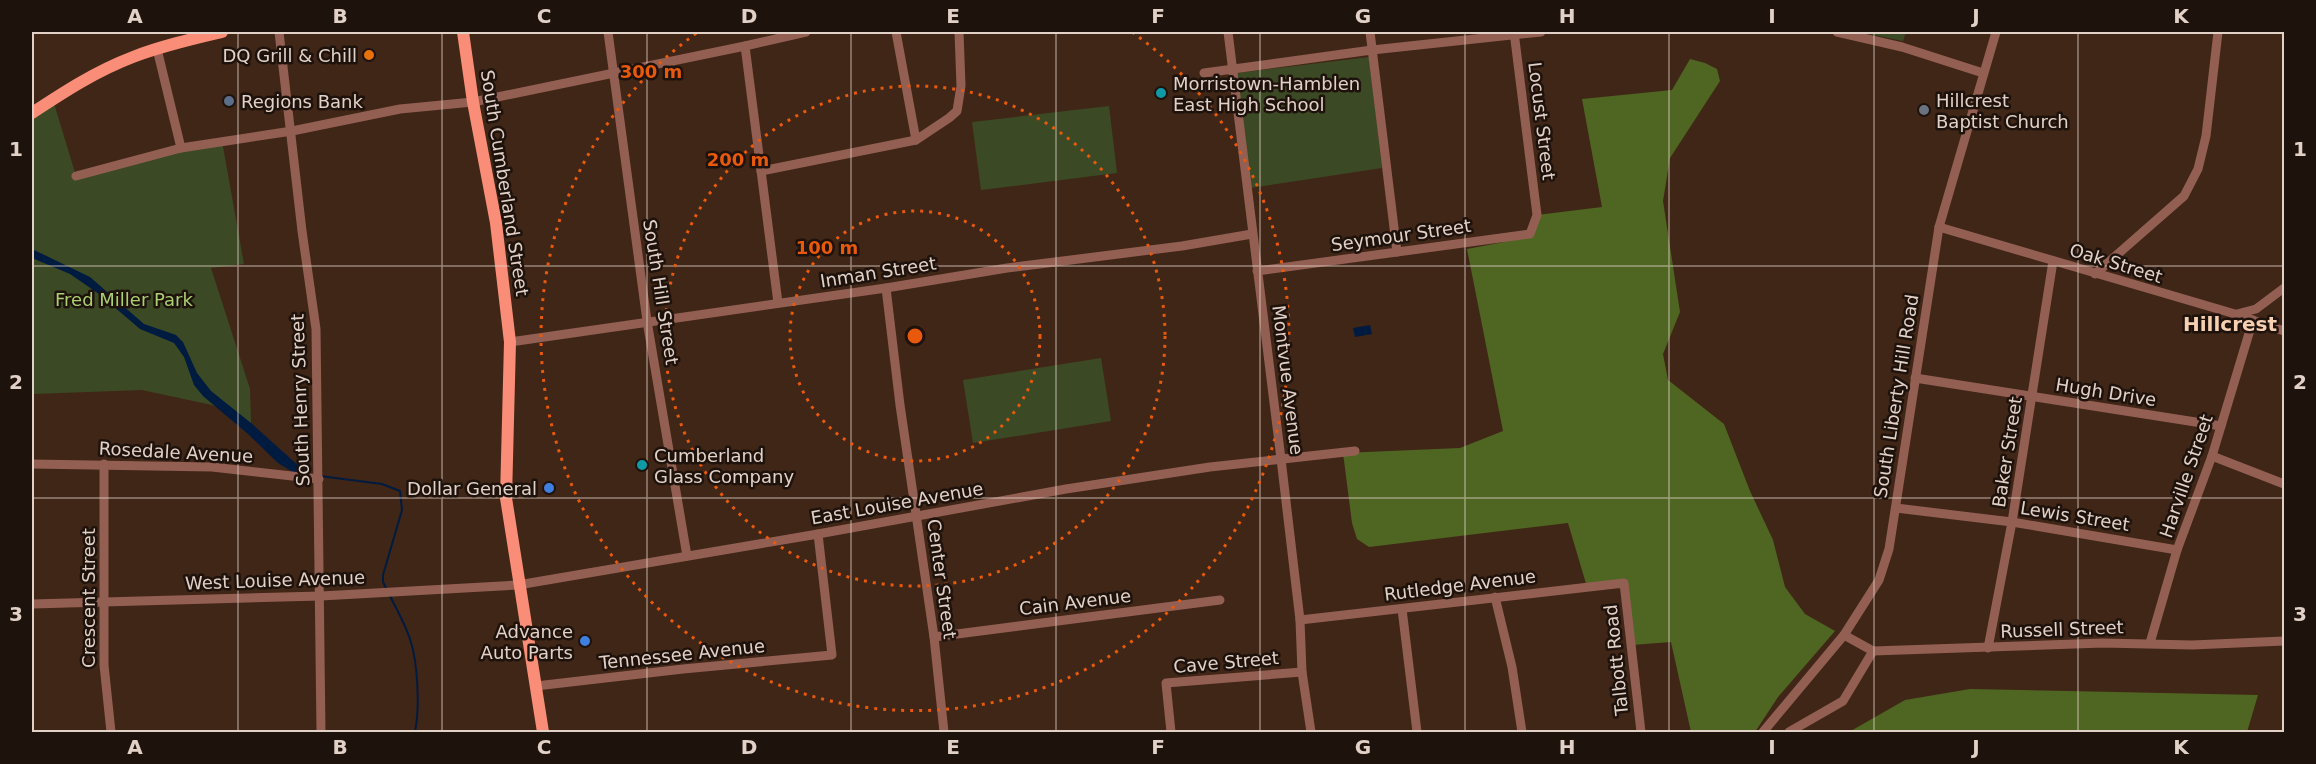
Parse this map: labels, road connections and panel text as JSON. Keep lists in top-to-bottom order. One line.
{"streets":{"main road":["South Cumberland Street"],"street":["Locust Street","Seymour Street","Oak Street","Inman Street","South Hill Street","Montvue Avenue","Hugh Drive","South Liberty Hill Road","South Henry Street","Rosedale Avenue","Baker Street","Harville Street","East Louise Avenue","Lewis Street","Center Street","West Louise Avenue","Rutledge Avenue","Crescent Street","Cain Avenue","Russell Street","Tennessee Avenue","Talbott Road","Cave Street"]},"crossings":[["Locust Street","Seymour Street"],["South Cumberland Street","Inman Street"],["South Cumberland Street","East Louise Avenue"],["South Cumberland Street","West Louise Avenue"],["South Cumberland Street","Tennessee Avenue"],["Seymour Street","Montvue Avenue"],["Oak Street","South Liberty Hill Road"],["Oak Street","Baker Street"],["Oak Street","Harville Street"],["Inman Street","South Hill Street"],["Inman Street","Montvue Avenue"],["Inman Street","Center Street"],["South Hill Street","East Louise Avenue"],["Montvue Avenue","East Louise Avenue"],["Montvue Avenue","Rutledge Avenue"],["Montvue Avenue","Cave Street"],["Hugh Drive","South Liberty Hill Road"],["Hugh Drive","Baker Street"],["Hugh Drive","Harville Street"],["South Liberty Hill Road","Lewis Street"],["South Henry Street","Rosedale Avenue"],["South Henry Street","West Louise Avenue"],["Rosedale Avenue","Crescent Street"],["Baker Street","Lewis Street"],["Baker Street","Russell Street"],["Harville Street","Lewis Street"],["Harville Street","Russell Street"],["East Louise Avenue","Center Street"],["East Louise Avenue","West Louise Avenue"],["East Louise Avenue","Tennessee Avenue"],["Center Street","Cain Avenue"],["West Louise Avenue","Crescent Street"],["Rutledge Avenue","Talbott Road"]],"districts":["Hillcrest"],"parks":["Fred Miller Park"],"places":["DQ Grill & Chill","Morristown-Hamblen East High School","Regions Bank","Hillcrest Baptist Church","Cumberland Glass Company","Dollar General","Advance Auto Parts"],"grid":{"columns":["A","B","C","D","E","F","G","H","I","J","K"],"rows":["1","2","3"]},"rings":["300 m","200 m","100 m"]}
